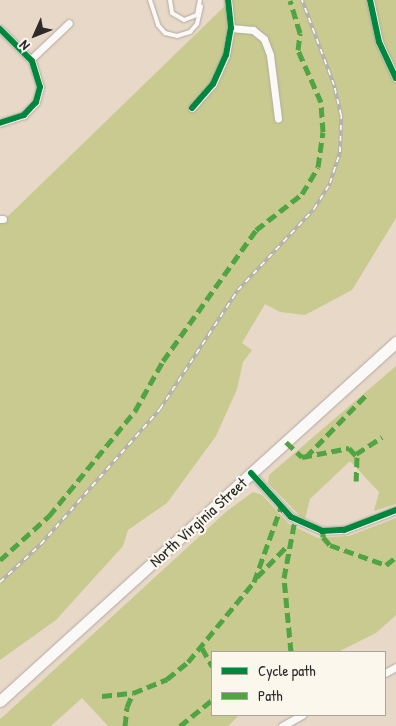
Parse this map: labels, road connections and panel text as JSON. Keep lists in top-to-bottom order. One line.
{"streets":{"main road":["North Virginia Street"]},"legend":["Cycle path","Path"],"north":"bottom left"}
